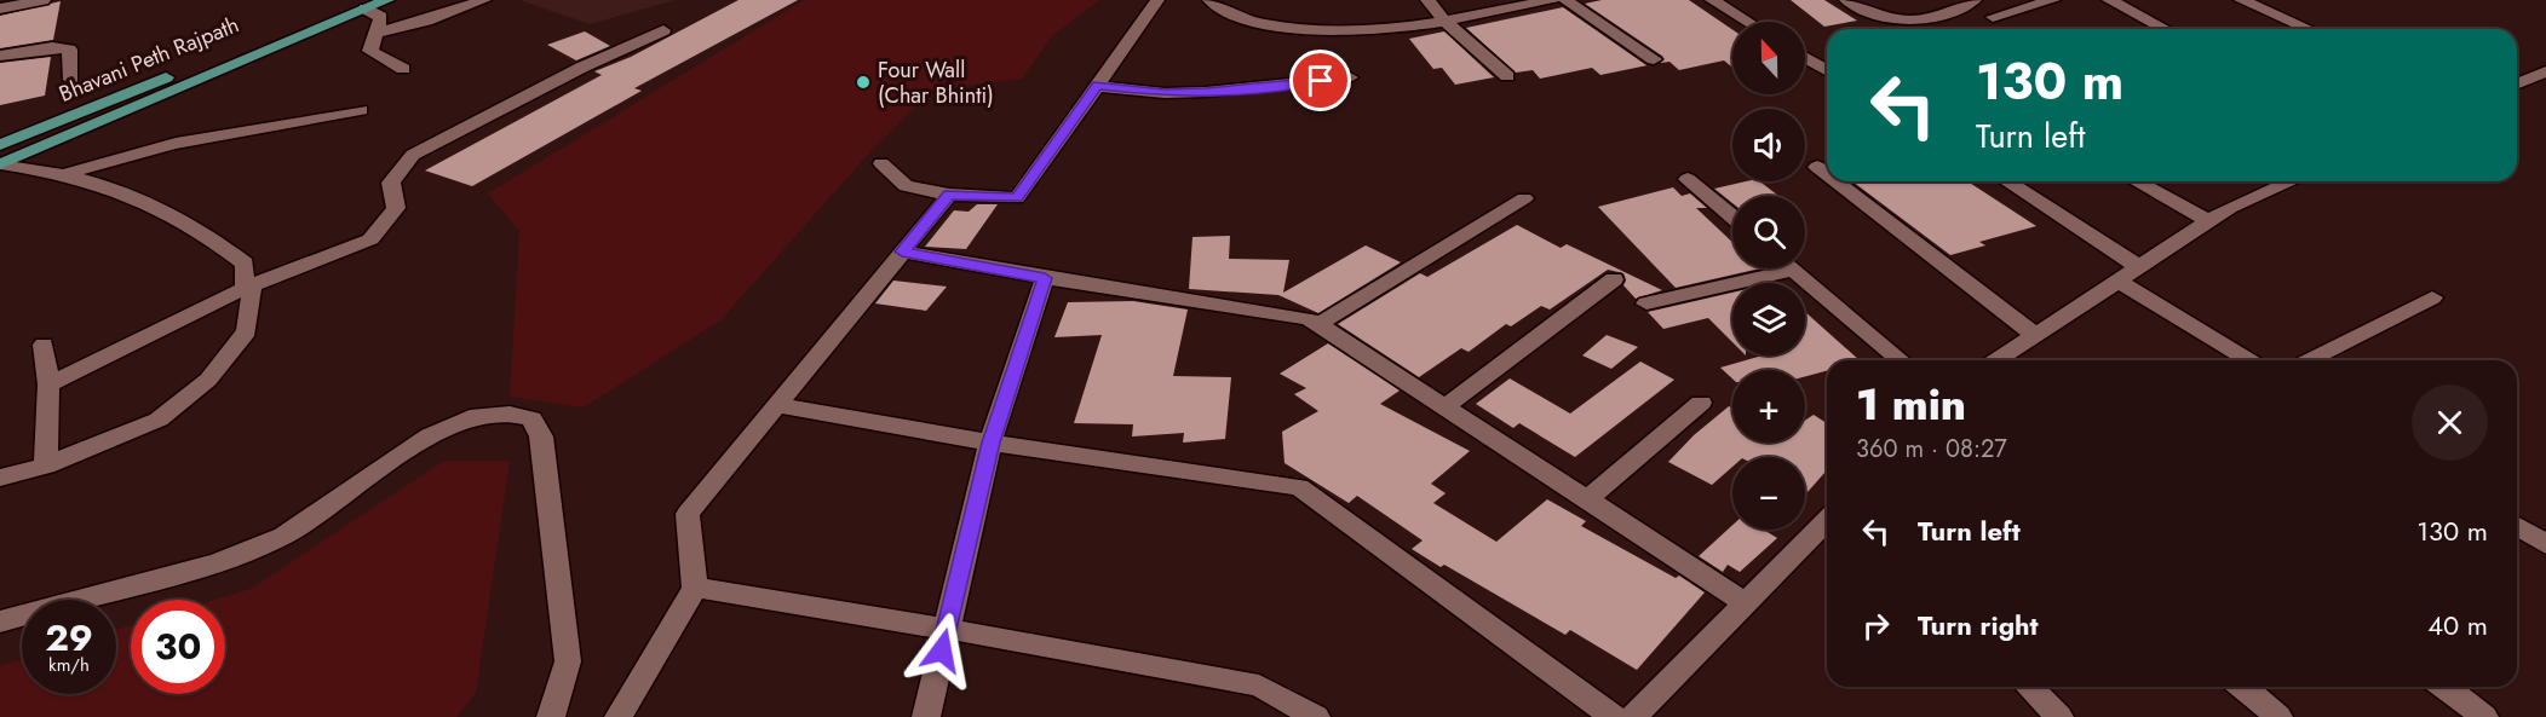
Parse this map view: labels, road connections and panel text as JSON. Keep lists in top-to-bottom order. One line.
{"streets":{"main road":["Bhavani Peth Rajpath"]},"places":["Four Wall (Char Bhinti)"],"north":"top","page":{"map_buttons":["+","−"],"turn":["130 m","Turn left"],"heading":["1 min","360 m · 08:27"],"list":[{"name":"Turn left","value":"130 m"},{"name":"Turn right","value":"40 m"}],"speed":"29 km/h","limit":"30"}}
